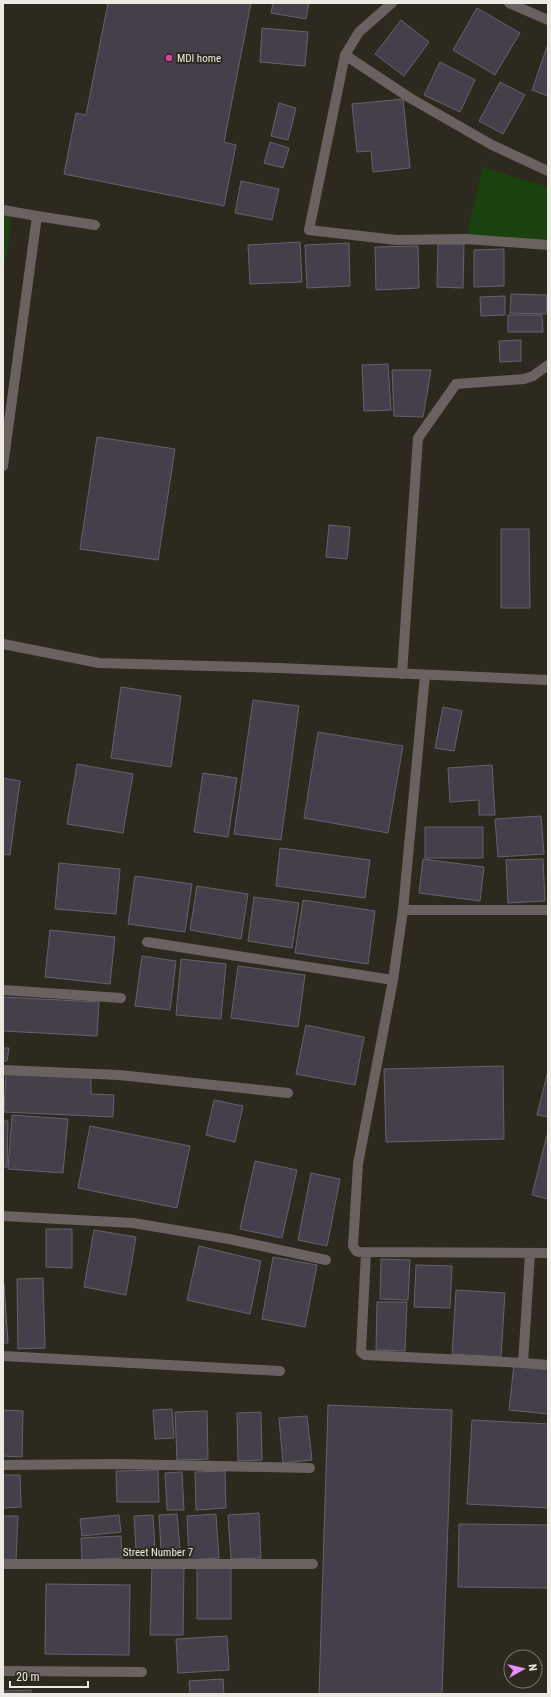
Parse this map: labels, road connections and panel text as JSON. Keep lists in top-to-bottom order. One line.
{"streets":{"street":["Street Number 7"]},"places":["MDI home"],"scale_bar":"20 m","north":"right"}
